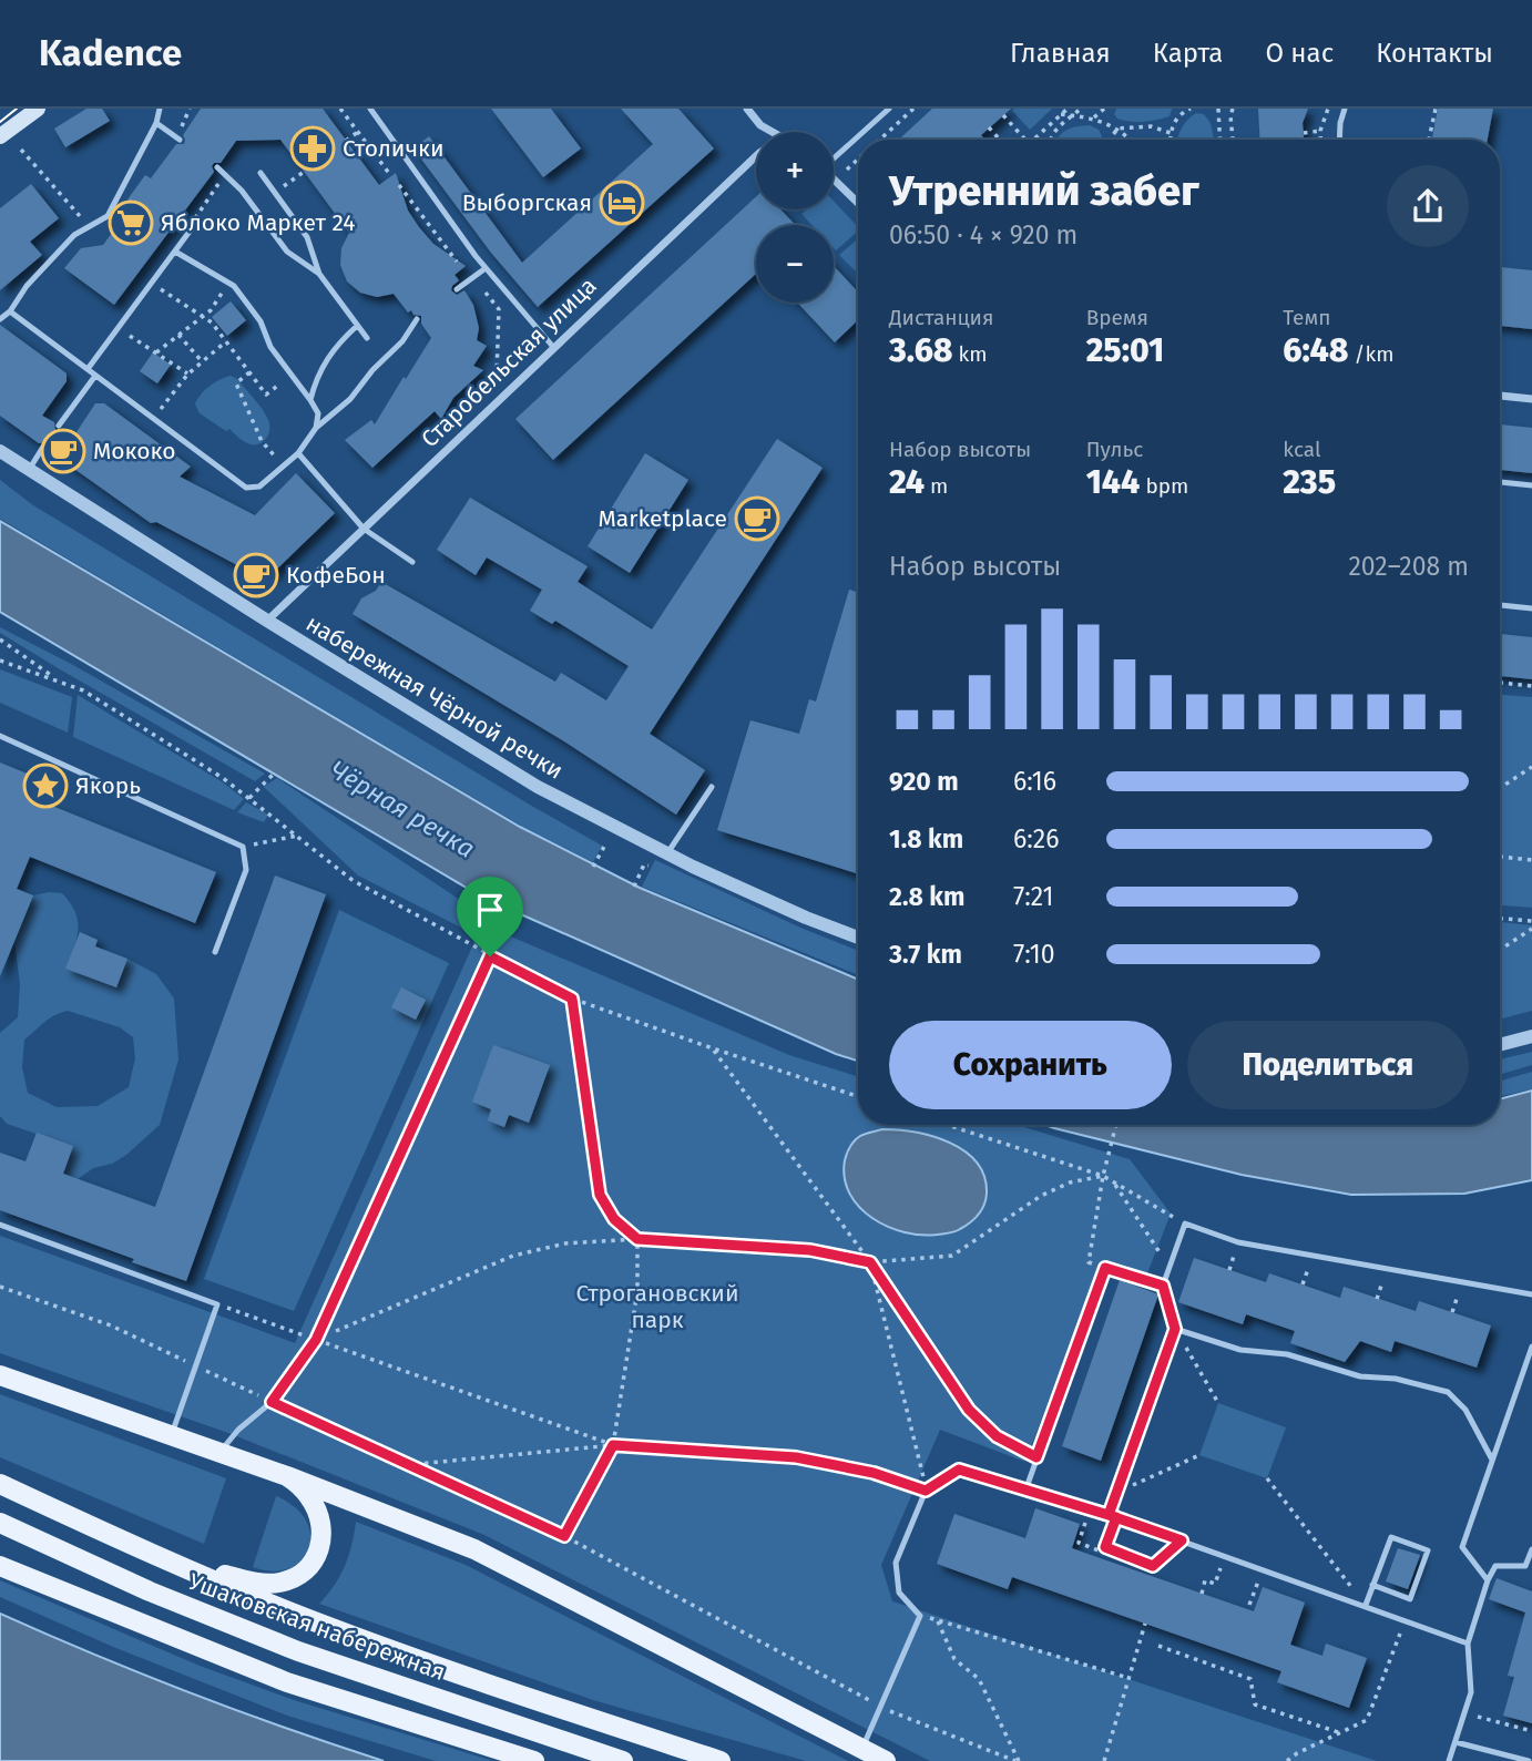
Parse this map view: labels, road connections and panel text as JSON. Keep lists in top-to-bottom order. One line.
{"streets":{"main road":["Ушаковская набережная"],"street":["Старобельская улица","набережная Чёрной речки"]},"crossings":[["Старобельская улица","набережная Чёрной речки"]],"water":["Чёрная речка"],"parks":["Строгановский парк"],"places":{"pharmacy":["Столички"],"hotel":["Выборгская"],"supermarket":["Яблоко Маркет 24"],"cafe":["Мококо","Marketplace","КофеБон"],"place":["Якорь"]},"page":{"header":"Kadence","nav":["Главная","Карта","О нас","Контакты"],"map_buttons":["+","−"],"heading":["Утренний забег","06:50 · 4 × 920 m"],"stats":[["Дистанция","3.68 km"],["Время","25:01"],["Темп","6:48 /km"],["Набор высоты","24 m"],["Пульс","144 bpm"],["kcal","235"]],"chart":["Набор высоты","202–208 m"],"list":[{"name":"920 m","note":"6:16"},{"name":"1.8 km","note":"6:26"},{"name":"2.8 km","note":"7:21"},{"name":"3.7 km","note":"7:10"}],"buttons":["Сохранить","Поделиться"]}}
